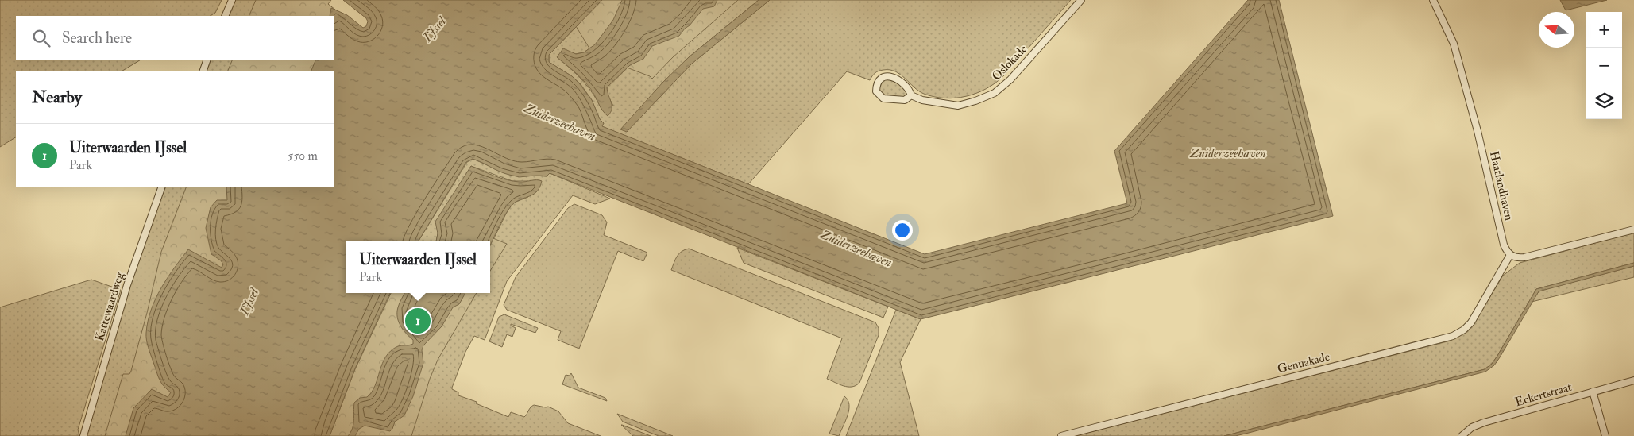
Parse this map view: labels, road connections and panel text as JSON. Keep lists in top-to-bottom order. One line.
{"streets":{"street":["Oslokade","Haatlandhaven","Kattewaardweg","Genuakade","Eckertstraat"]},"crossings":[["Haatlandhaven","Genuakade"]],"water":["IJssel","Zuiderzeehaven"],"north":"left","page":{"map_buttons":["+","−"],"search":"Search here","heading":"Nearby","list":[{"mark":"1","name":"Uiterwaarden IJssel","note":"Park","value":"550 m"}],"popup":["Uiterwaarden IJssel","Park"],"pins":"1"}}
